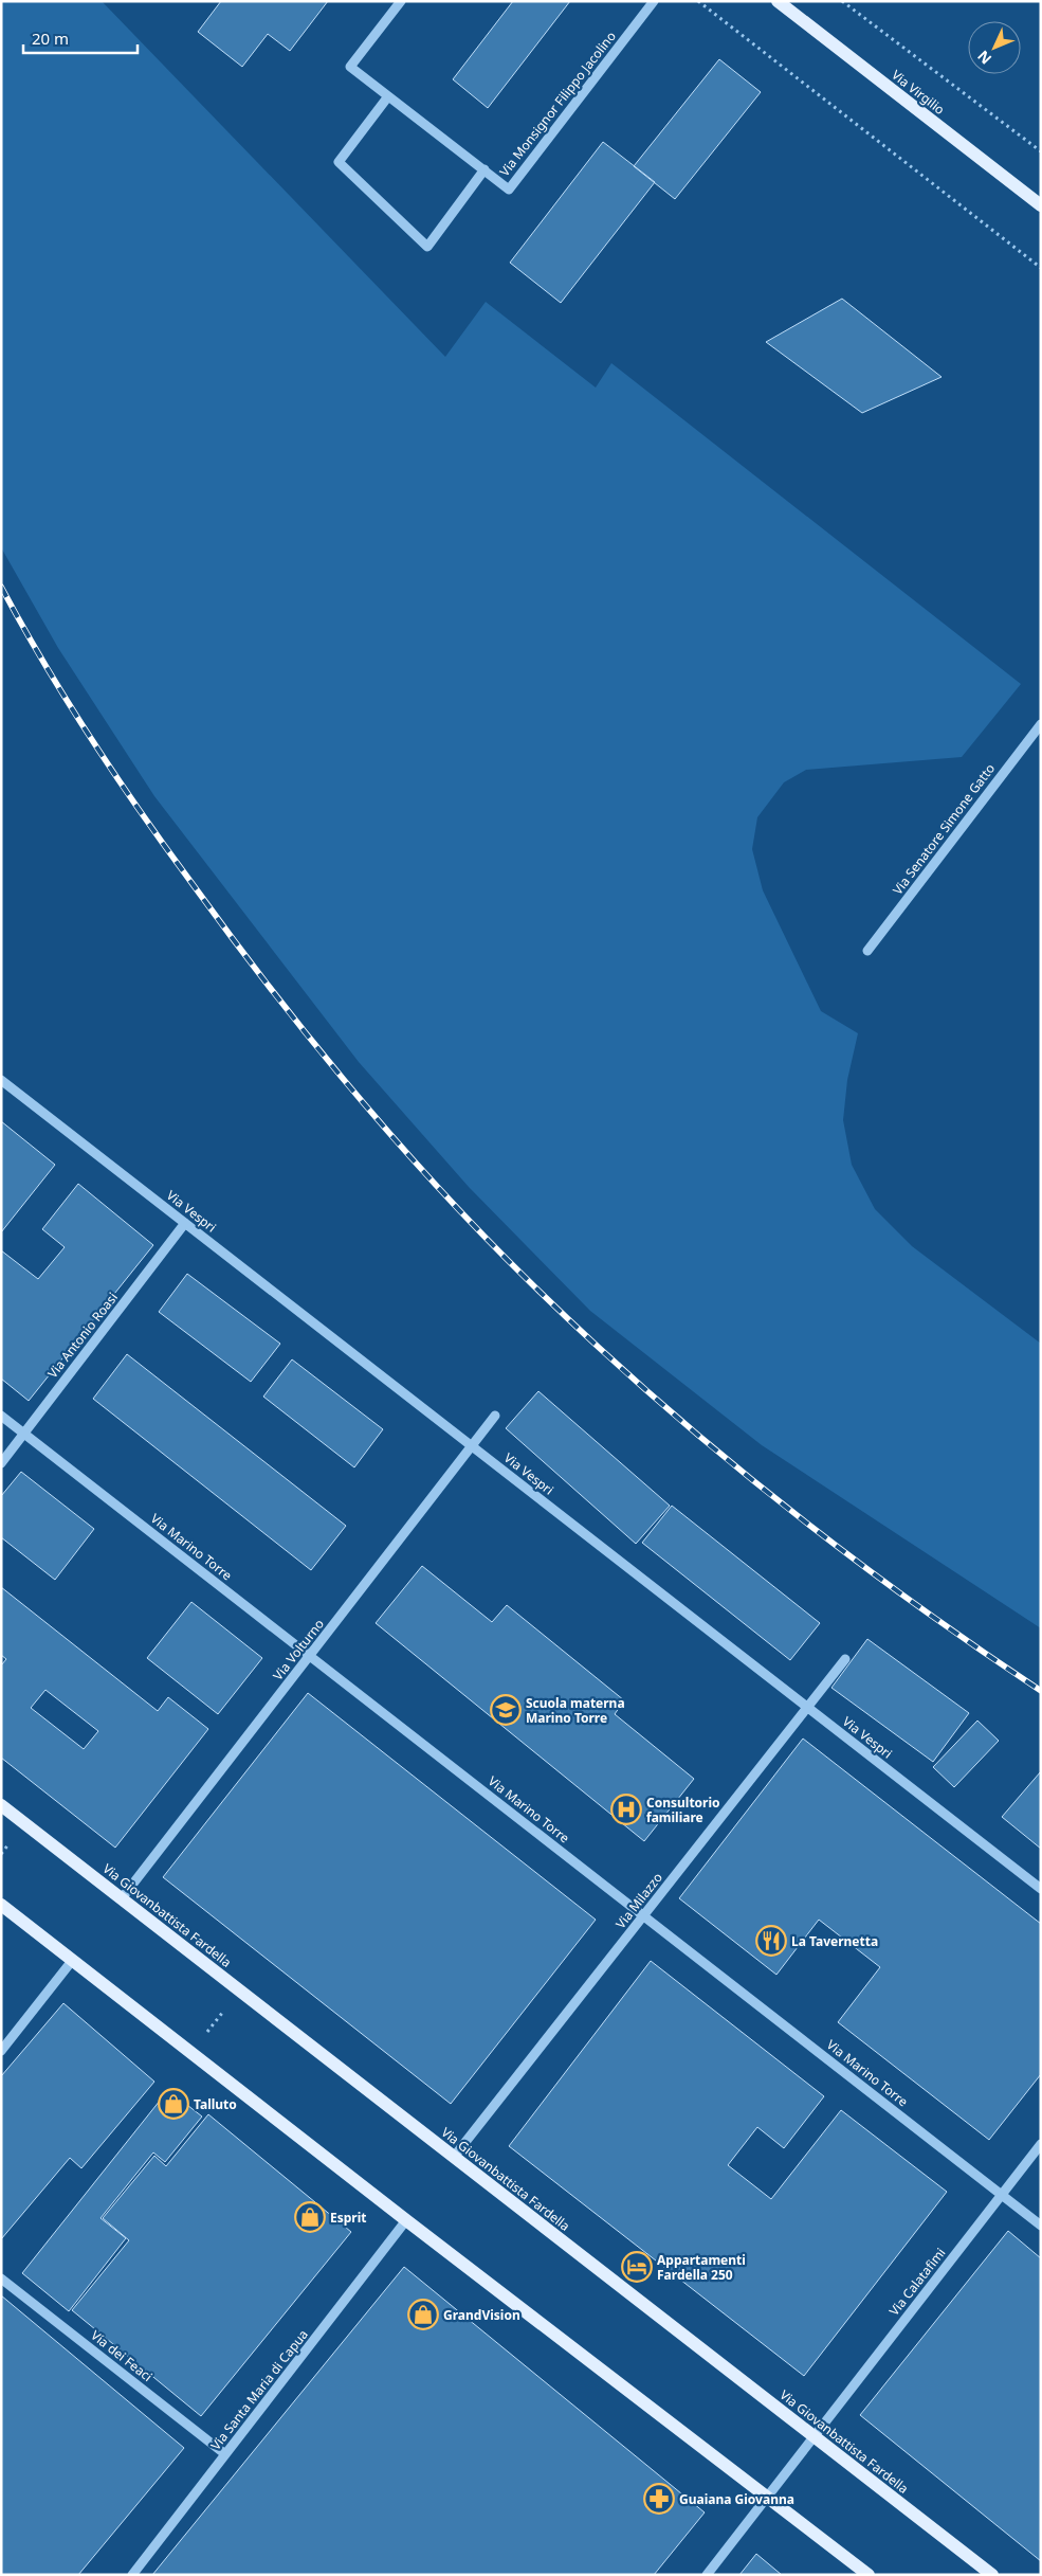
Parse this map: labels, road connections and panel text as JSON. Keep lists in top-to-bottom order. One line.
{"streets":{"main road":["Via Virgilio","Via Giovanbattista Fardella"],"street":["Via Monsignor Filippo Jacolino","Via Senatore Simone Gatto","Via Vespri","Via Antonio Roasi","Via Marino Torre","Via Volturno","Via Milazzo","Via Calatafimi","Via dei Feaci","Via Santa Maria di Capua"]},"crossings":[["Via Vespri","Via Antonio Roasi"],["Via Vespri","Via Volturno"],["Via Vespri","Via Milazzo"],["Via Antonio Roasi","Via Marino Torre"],["Via Marino Torre","Via Volturno"],["Via Marino Torre","Via Milazzo"],["Via Marino Torre","Via Calatafimi"],["Via Volturno","Via Giovanbattista Fardella"],["Via Milazzo","Via Giovanbattista Fardella"],["Via Giovanbattista Fardella","Via Calatafimi"],["Via dei Feaci","Via Santa Maria di Capua"]],"places":{"school or university":["Scuola materna Marino Torre"],"hospital":["Consultorio familiare"],"restaurant":["La Tavernetta"],"shop":["Talluto","Esprit","GrandVision"],"hotel":["Appartamenti Fardella 250"],"pharmacy":["Guaiana Giovanna"]},"scale_bar":"20 m","north":"bottom left"}
